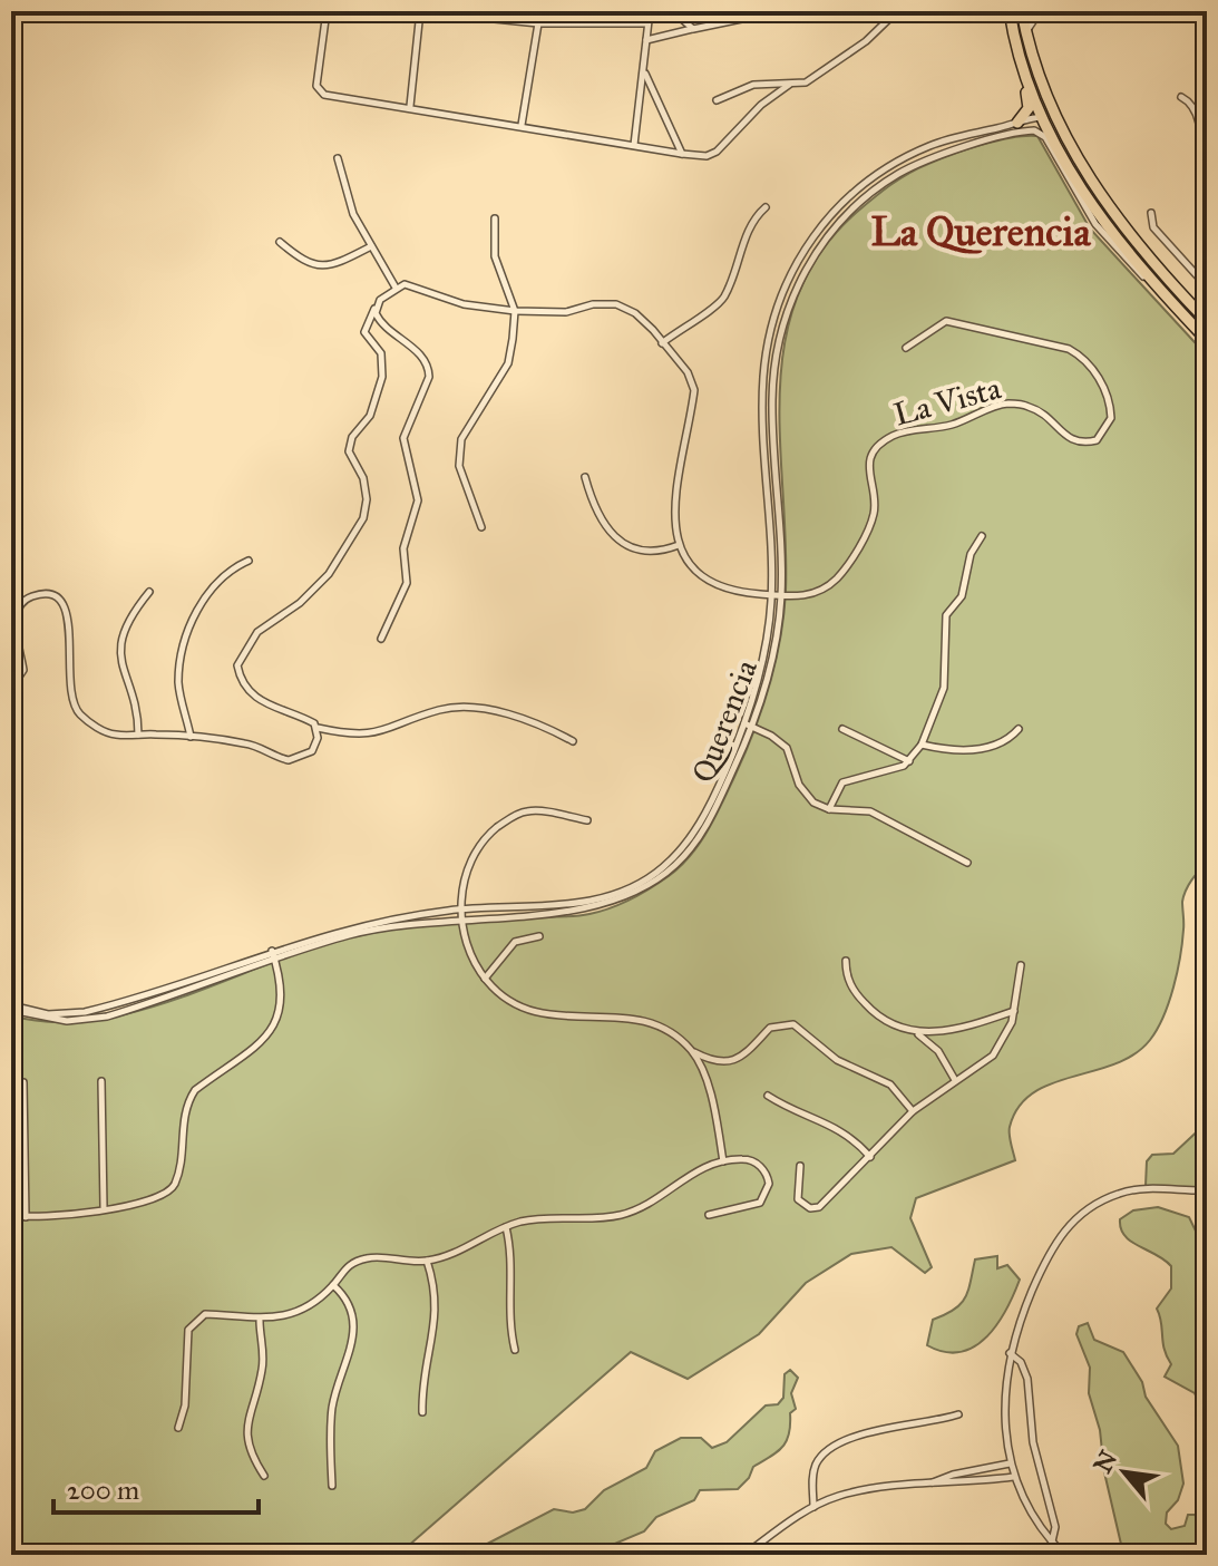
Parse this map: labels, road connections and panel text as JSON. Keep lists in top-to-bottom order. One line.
{"streets":{"street":["La Vista","Querencia"]},"crossings":[["La Vista","Querencia"]],"districts":["La Querencia"],"scale_bar":"200 m","north":"top left"}
